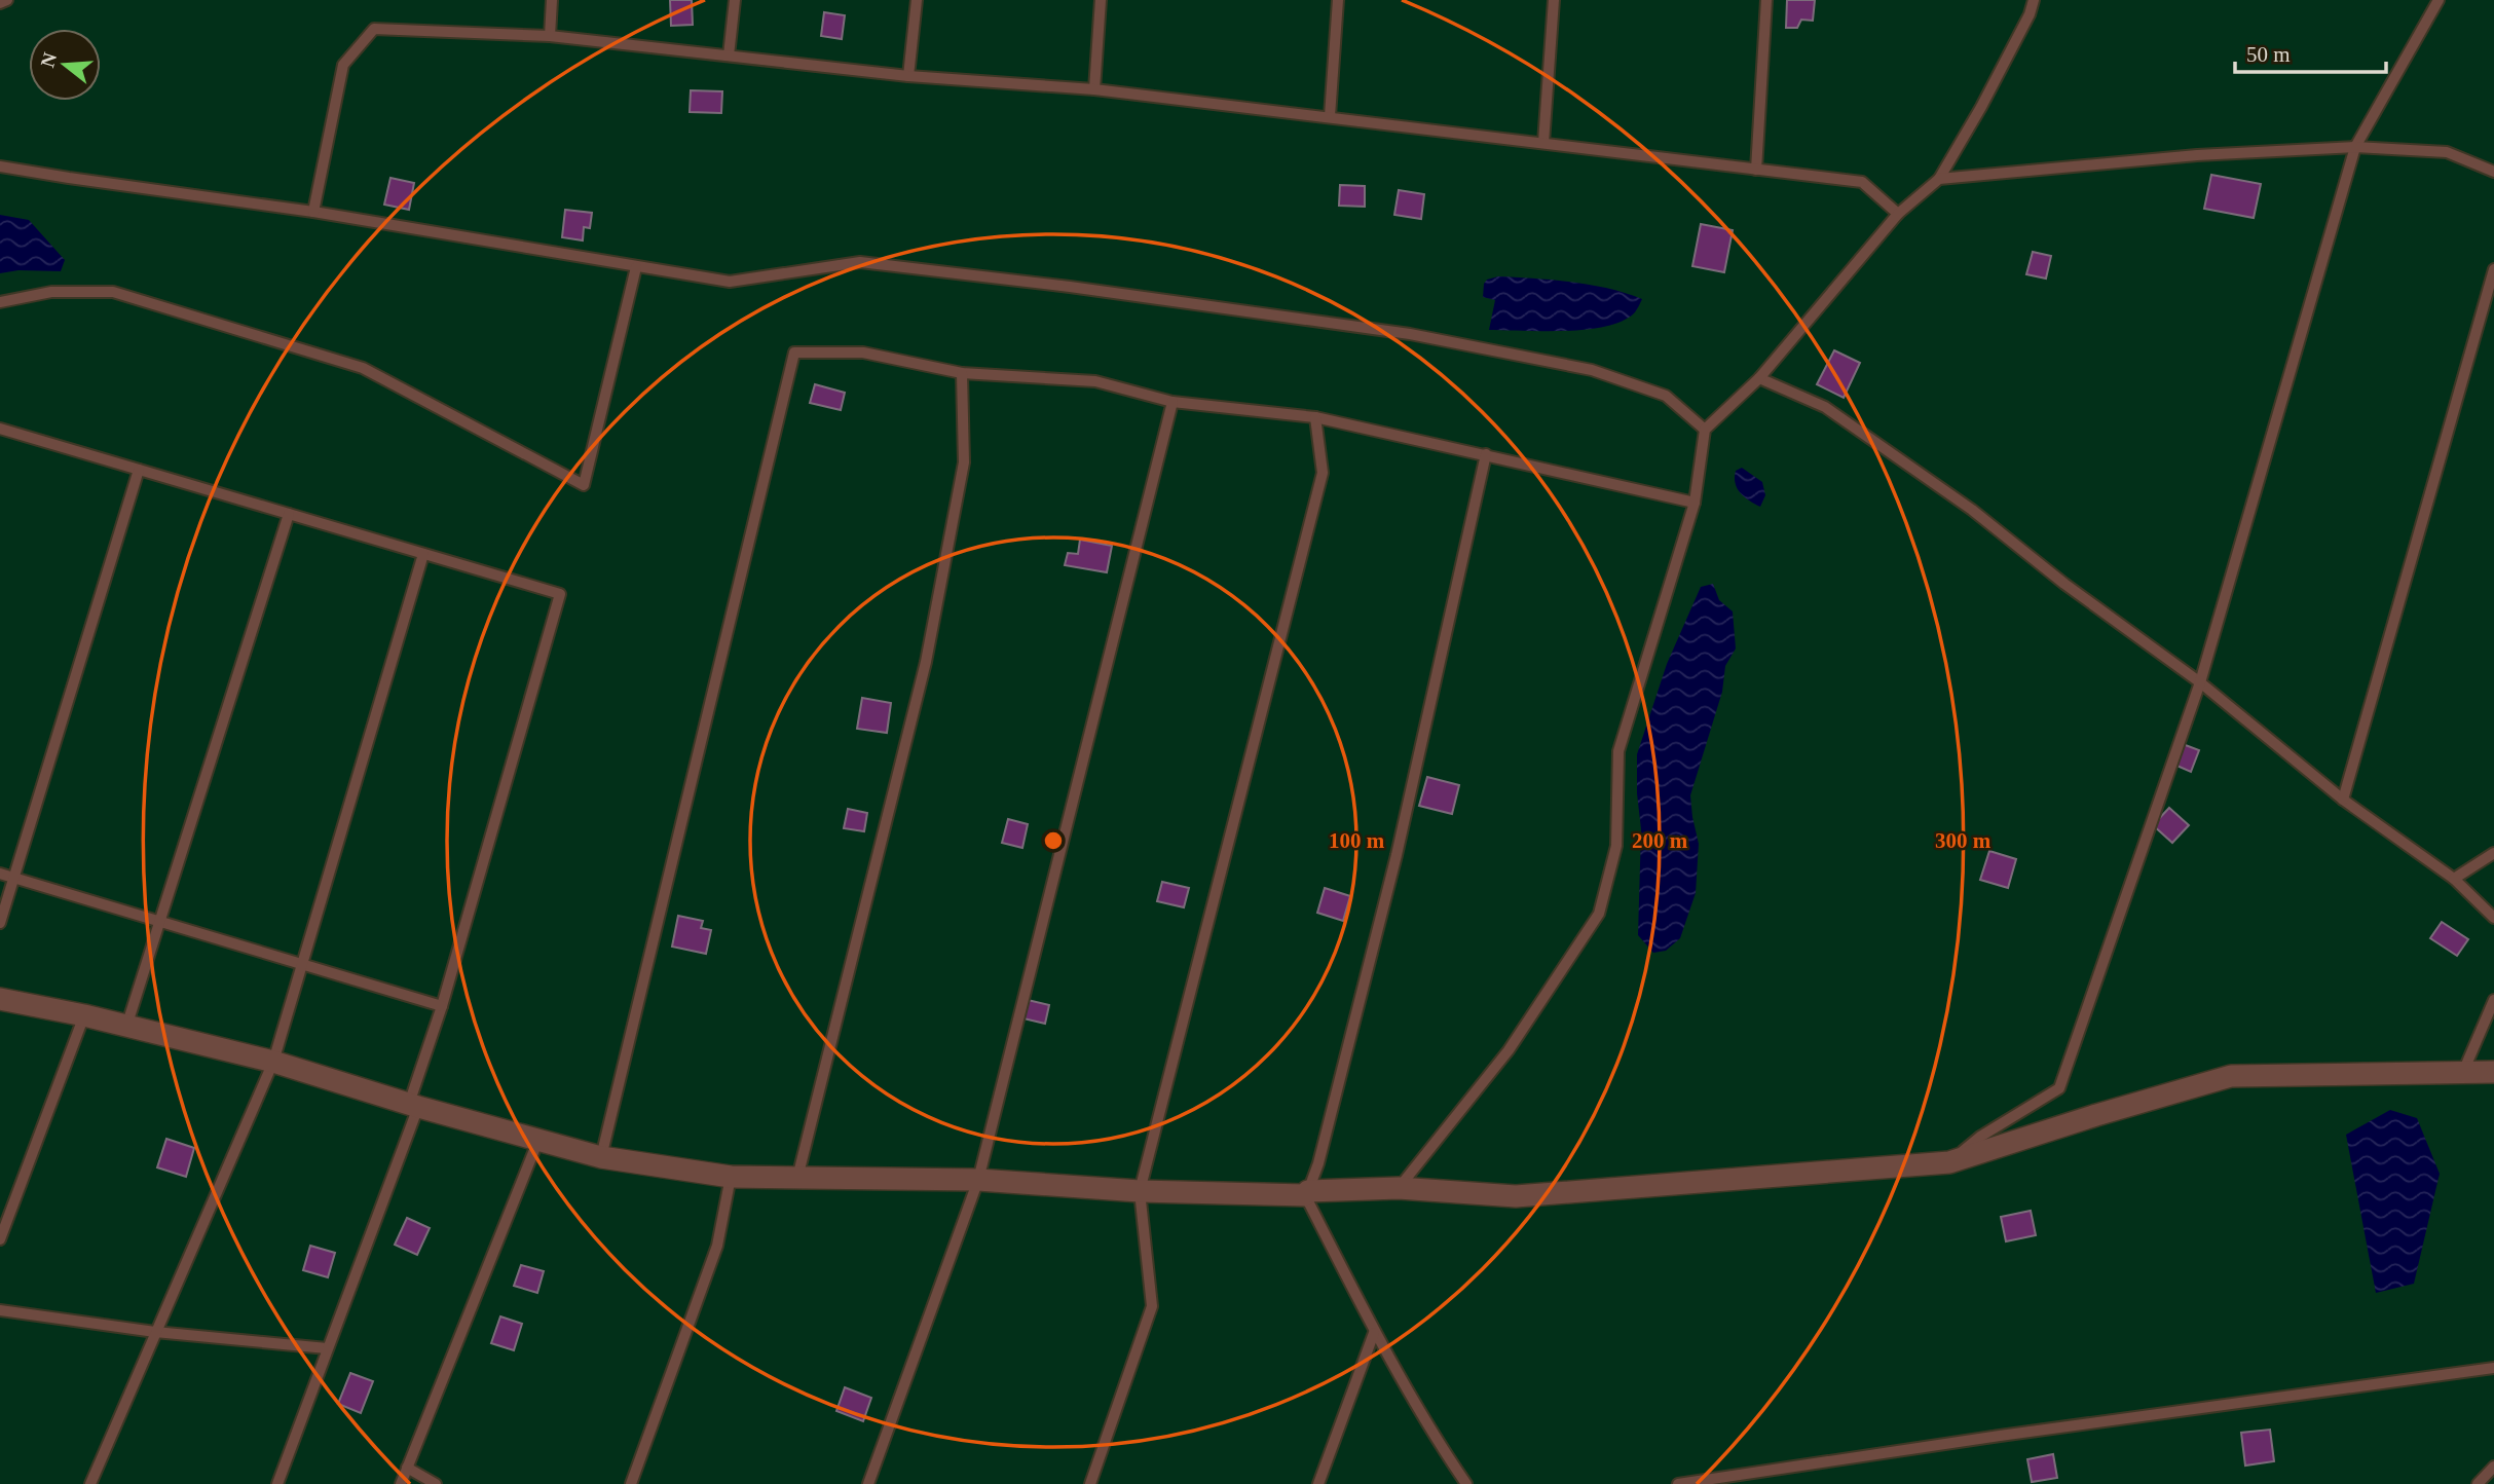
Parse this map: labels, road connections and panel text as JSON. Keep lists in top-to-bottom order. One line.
{"scale_bar":"50 m","north":"left","rings":["100 m","200 m","300 m"]}
